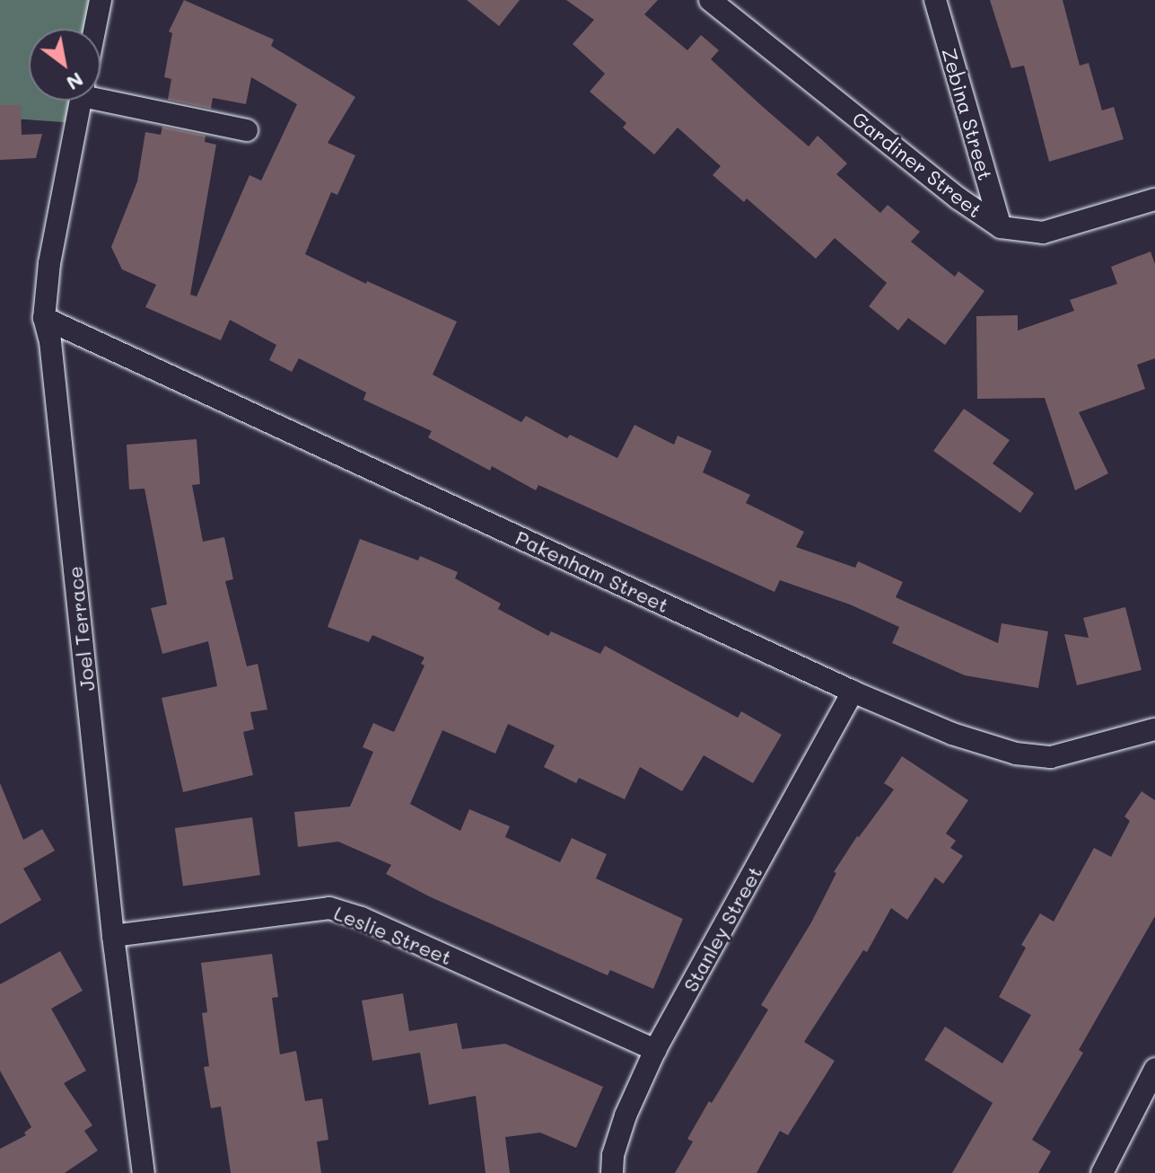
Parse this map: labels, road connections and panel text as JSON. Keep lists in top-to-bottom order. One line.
{"streets":{"street":["Zebina Street","Gardiner Street","Pakenham Street","Joel Terrace","Stanley Street","Leslie Street"]},"crossings":[["Zebina Street","Gardiner Street"],["Pakenham Street","Joel Terrace"],["Pakenham Street","Stanley Street"],["Joel Terrace","Leslie Street"],["Stanley Street","Leslie Street"]],"north":"bottom right"}
